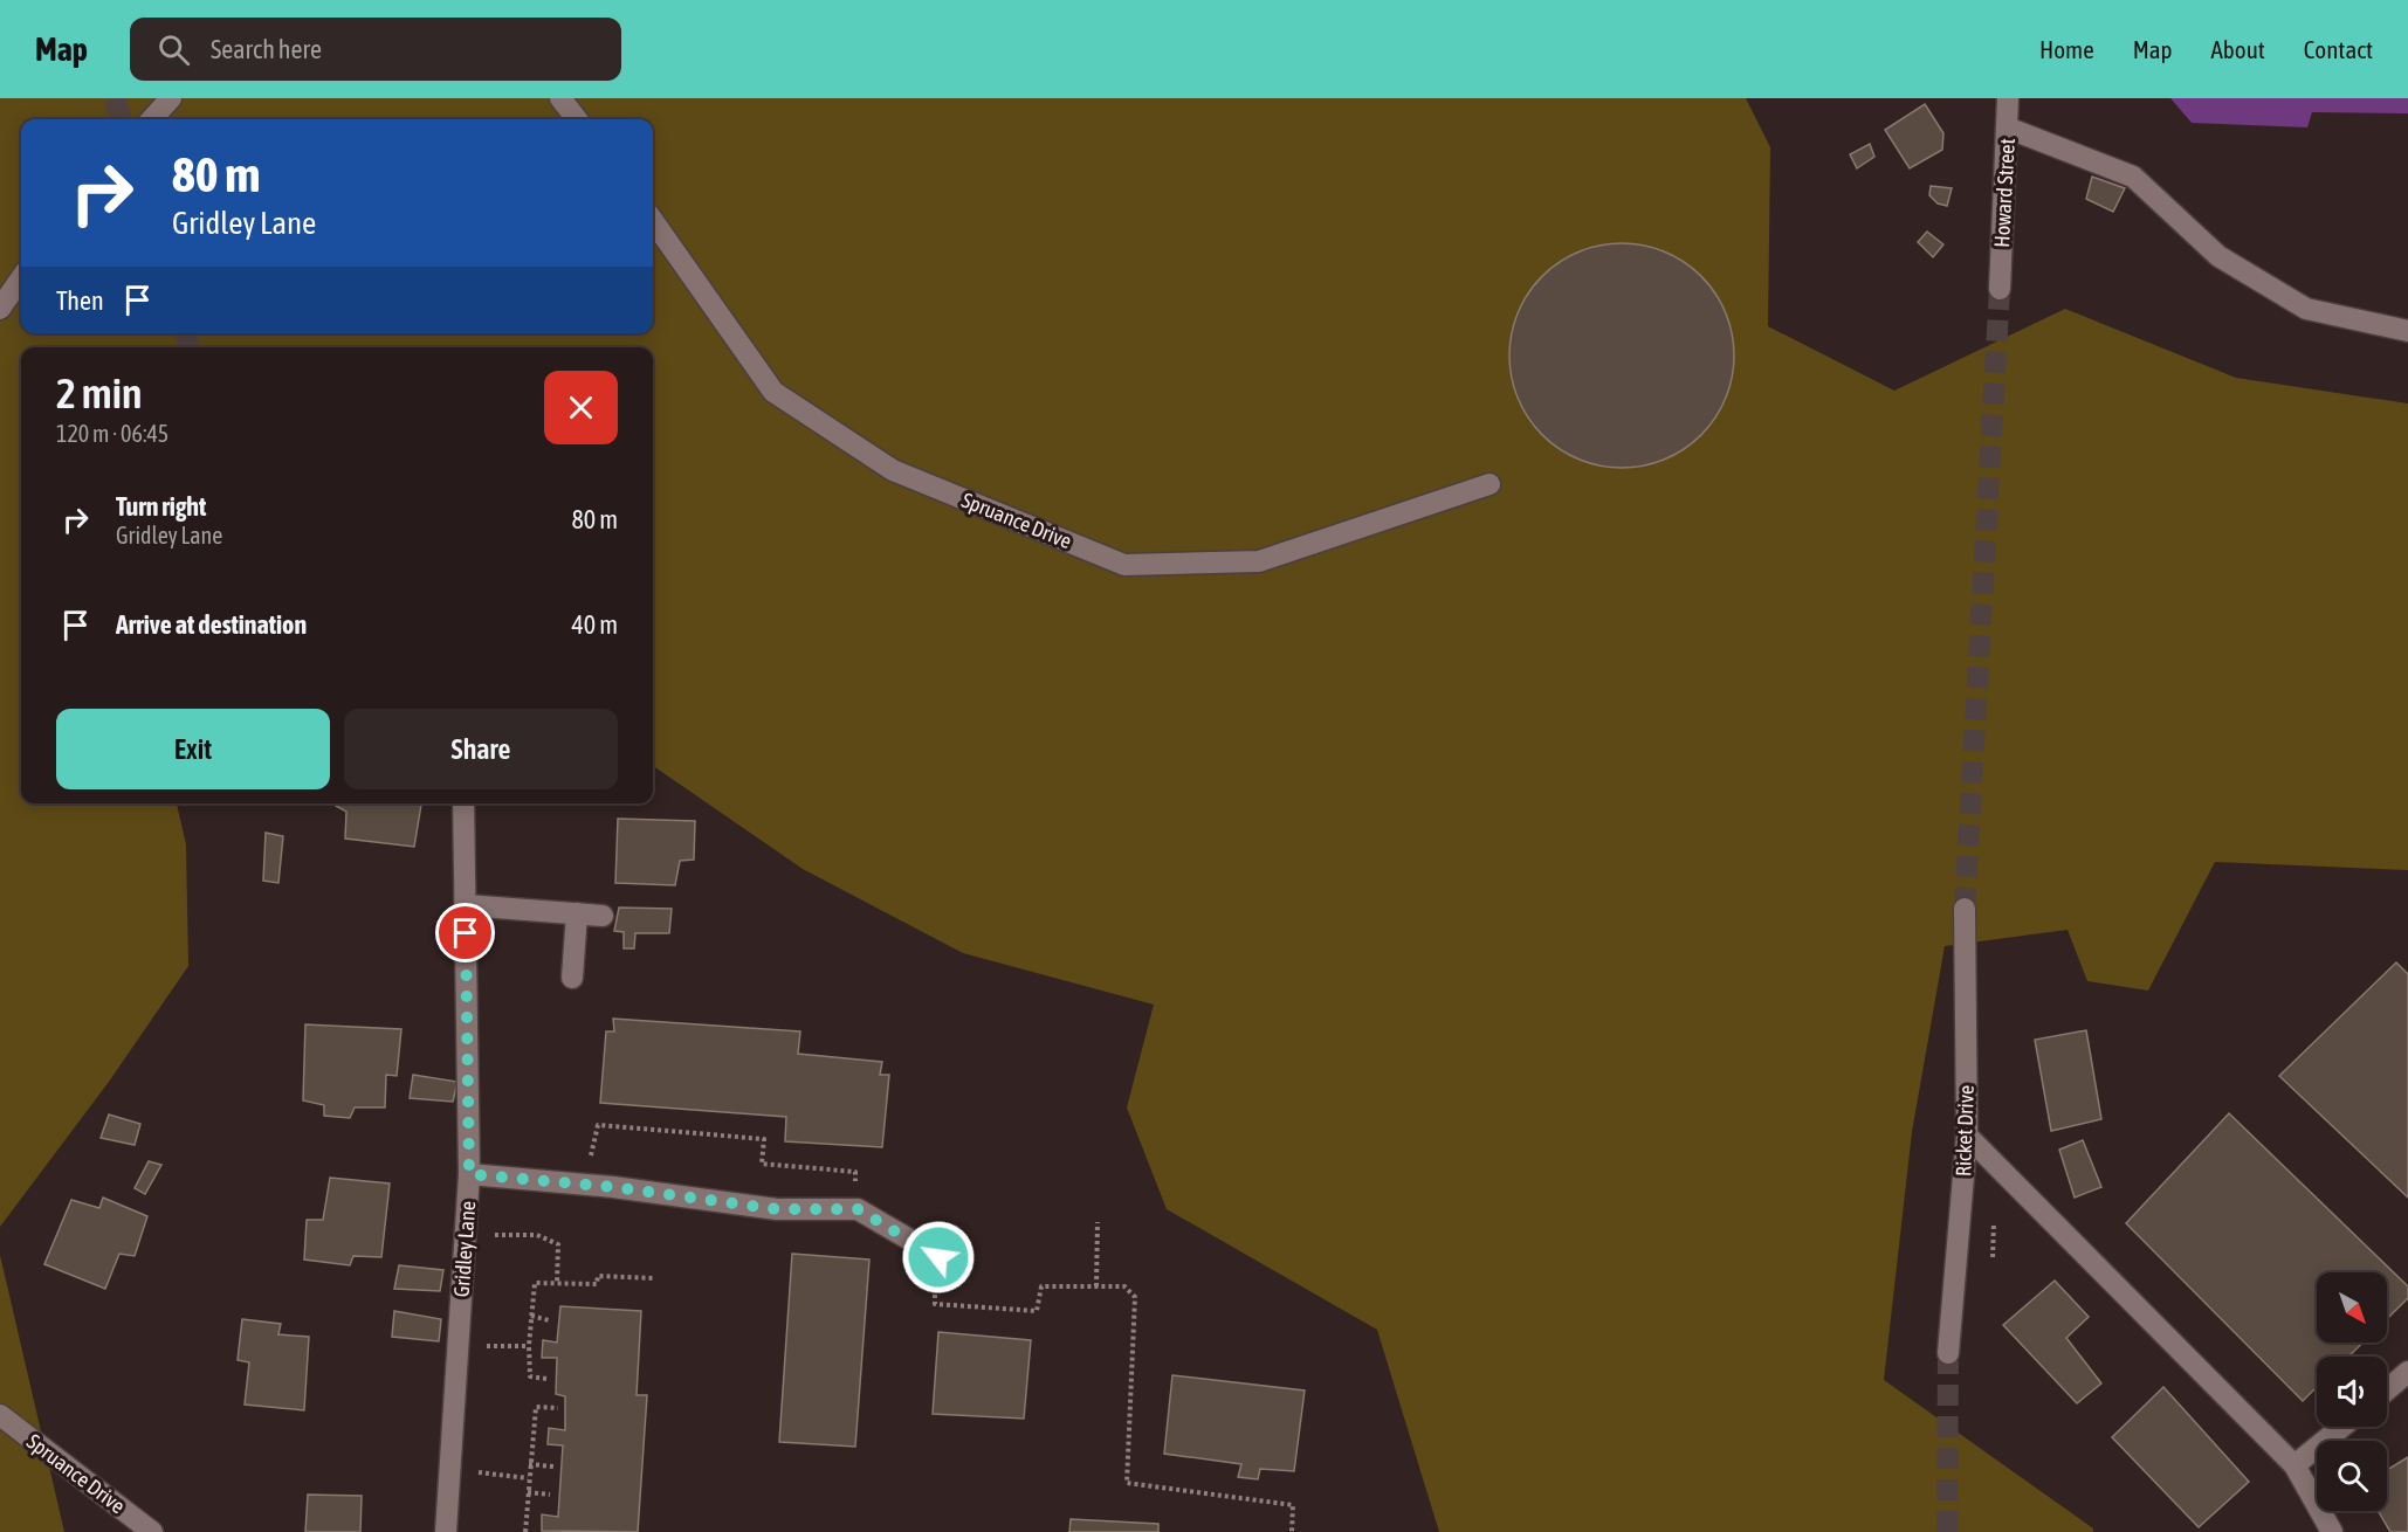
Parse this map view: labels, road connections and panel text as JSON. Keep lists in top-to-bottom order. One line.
{"streets":{"street":["Howard Street","Spruance Drive","Ricket Drive","Gridley Lane"]},"north":"bottom right","page":{"header":"Map","search":"Search here","nav":["Home","Map","About","Contact"],"turn":["80 m","Gridley Lane"],"then":"Then","heading":["2 min","120 m · 06:45"],"list":[{"name":"Turn right","note":"Gridley Lane","value":"80 m"},{"name":"Arrive at destination","value":"40 m"}],"buttons":["Exit","Share"]}}
